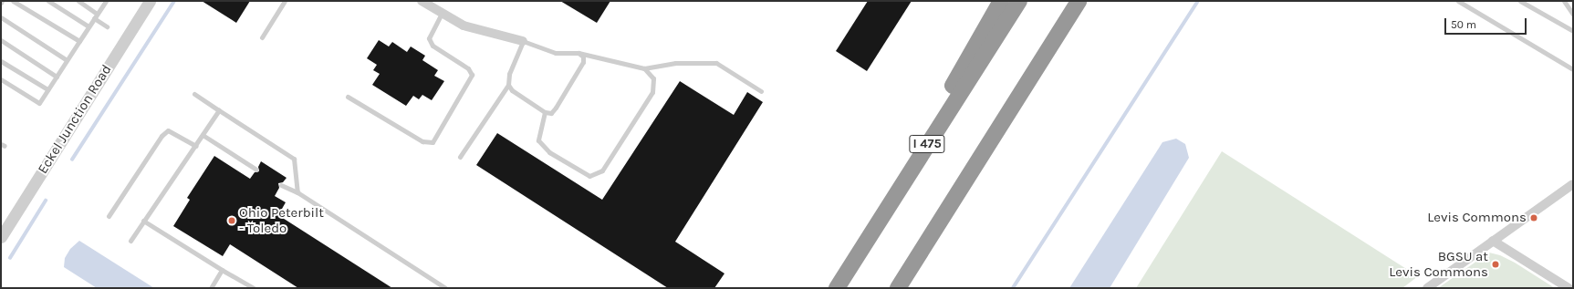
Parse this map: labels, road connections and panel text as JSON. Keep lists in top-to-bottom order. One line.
{"streets":{"highway":["I 475"],"street":["Eckel Junction Road"]},"places":["Levis Commons","Ohio Peterbilt - Toledo","BGSU at Levis Commons"],"scale_bar":"50 m"}
